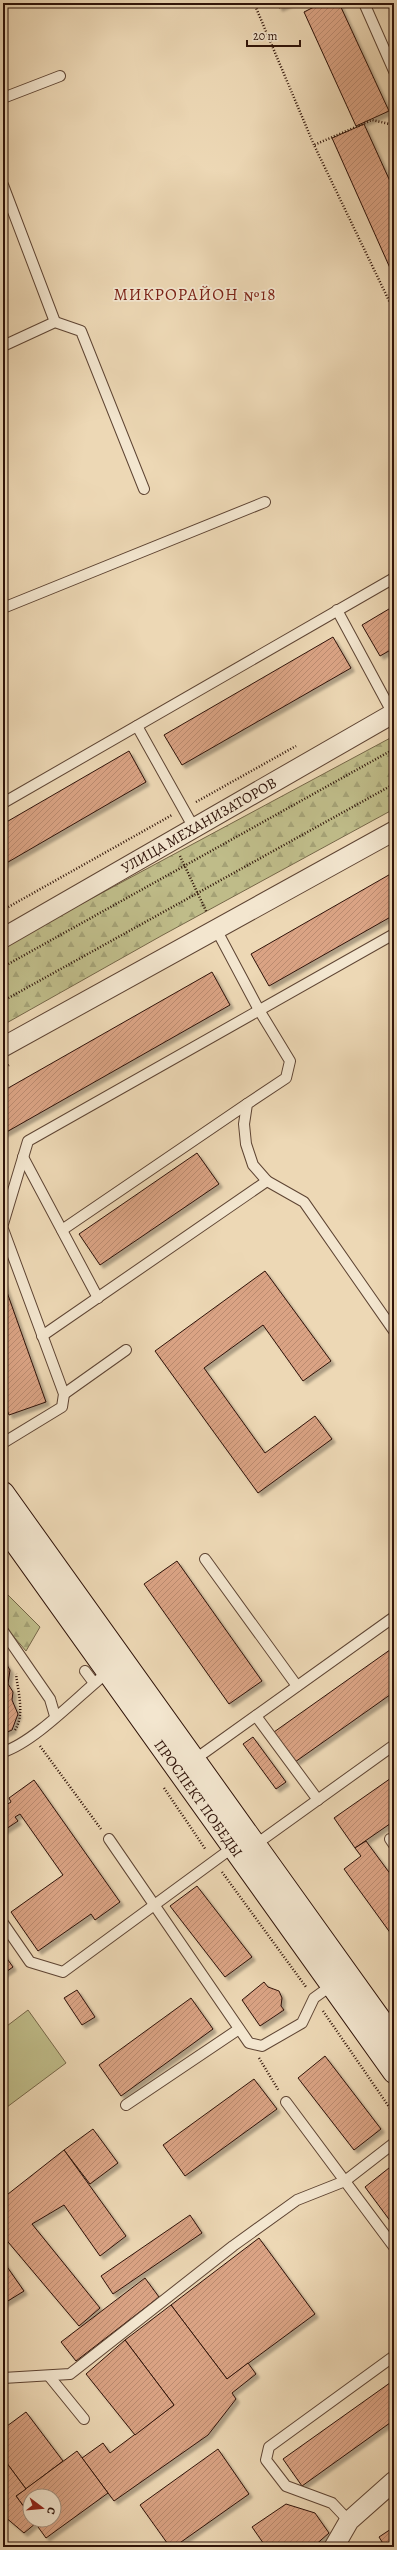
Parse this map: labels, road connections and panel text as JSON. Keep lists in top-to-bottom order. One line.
{"streets":{"main road":["ПРОСПЕКТ ПОБЕДЫ"],"street":["УЛИЦА МЕХАНИЗАТОРОВ"]},"districts":["МИКРОРАЙОН №18"],"scale_bar":"20 m","north":"right"}
